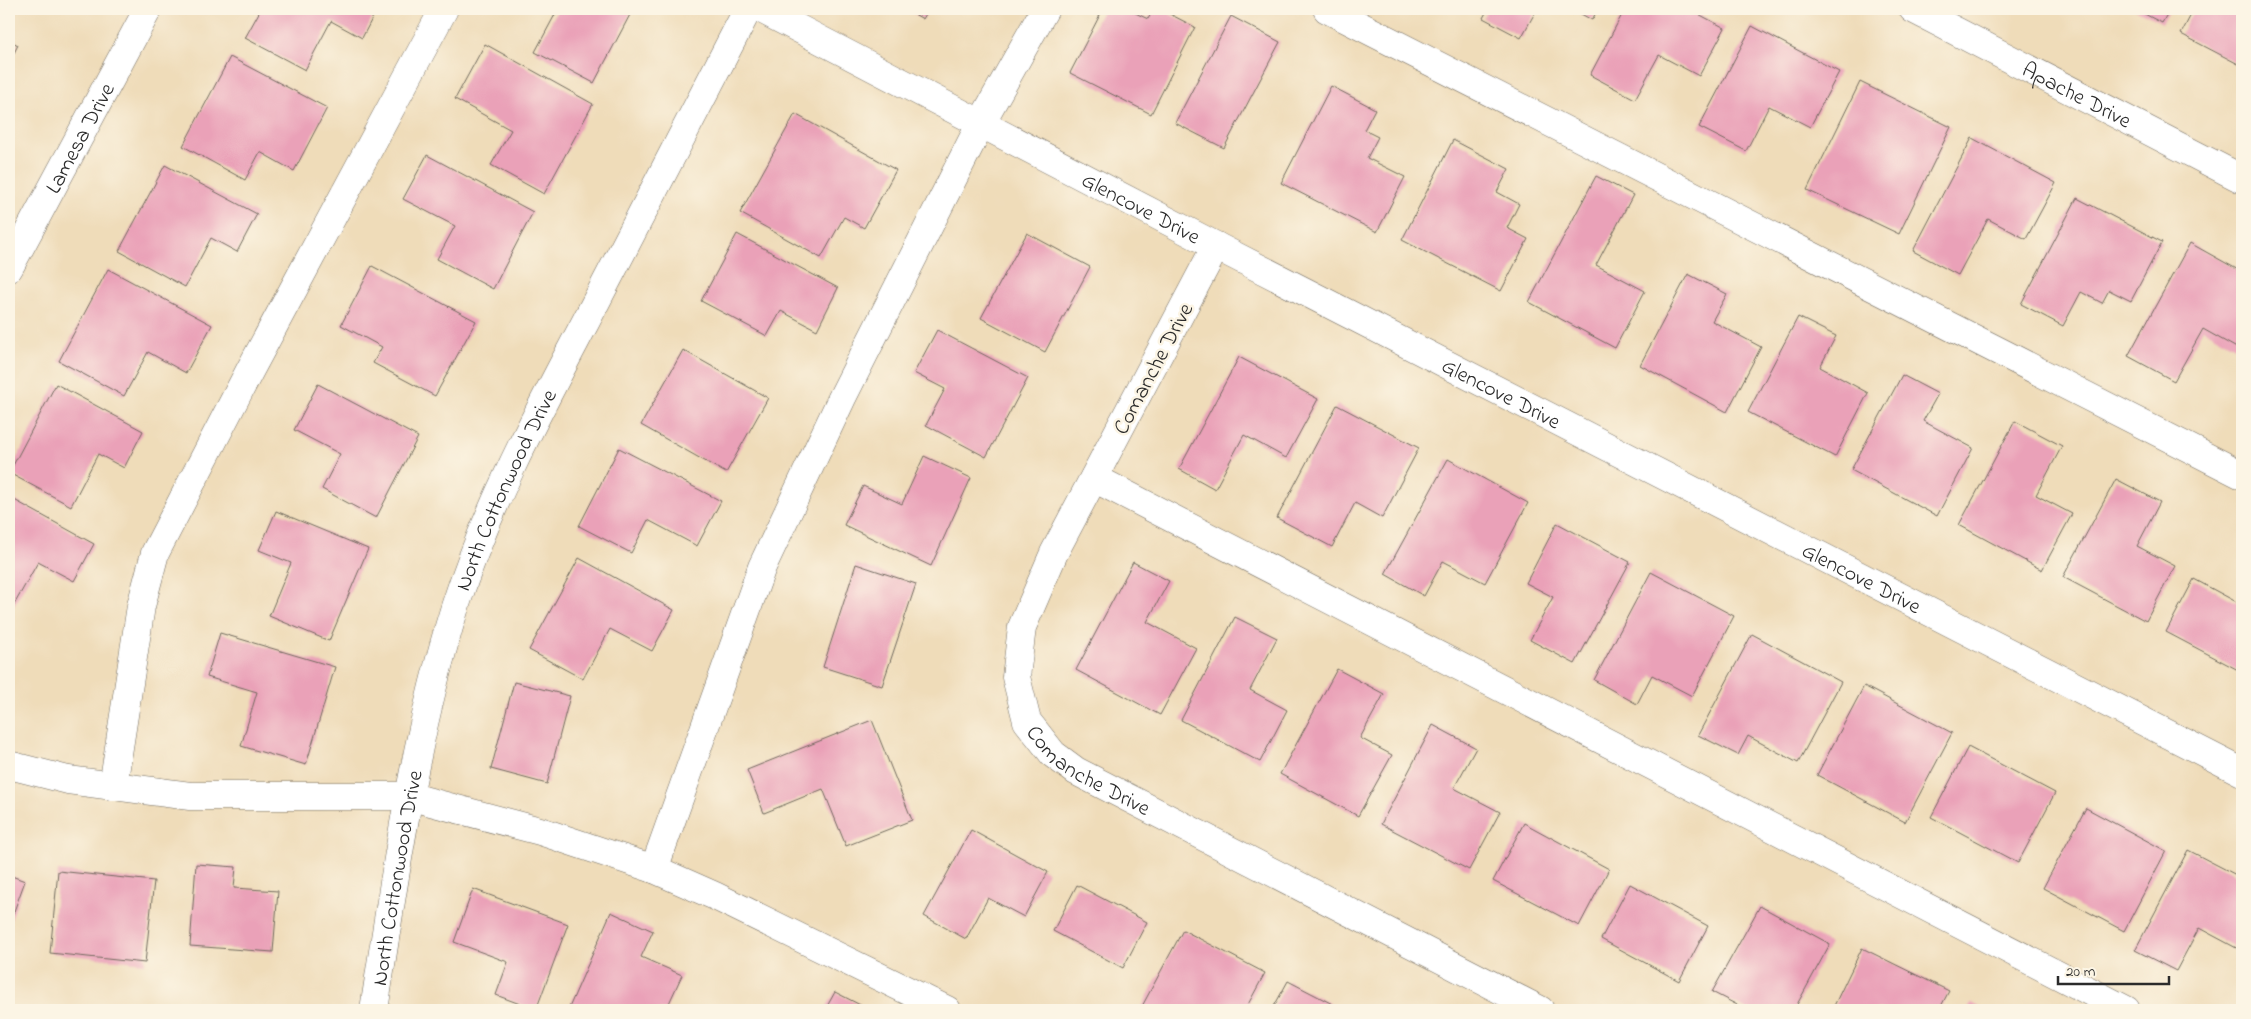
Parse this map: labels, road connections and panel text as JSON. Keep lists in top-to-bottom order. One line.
{"streets":{"street":["Apache Drive","Lamesa Drive","Glencove Drive","Comanche Drive","North Cottonwood Drive"]},"crossings":[["Glencove Drive","Comanche Drive"]],"scale_bar":"20 m"}
